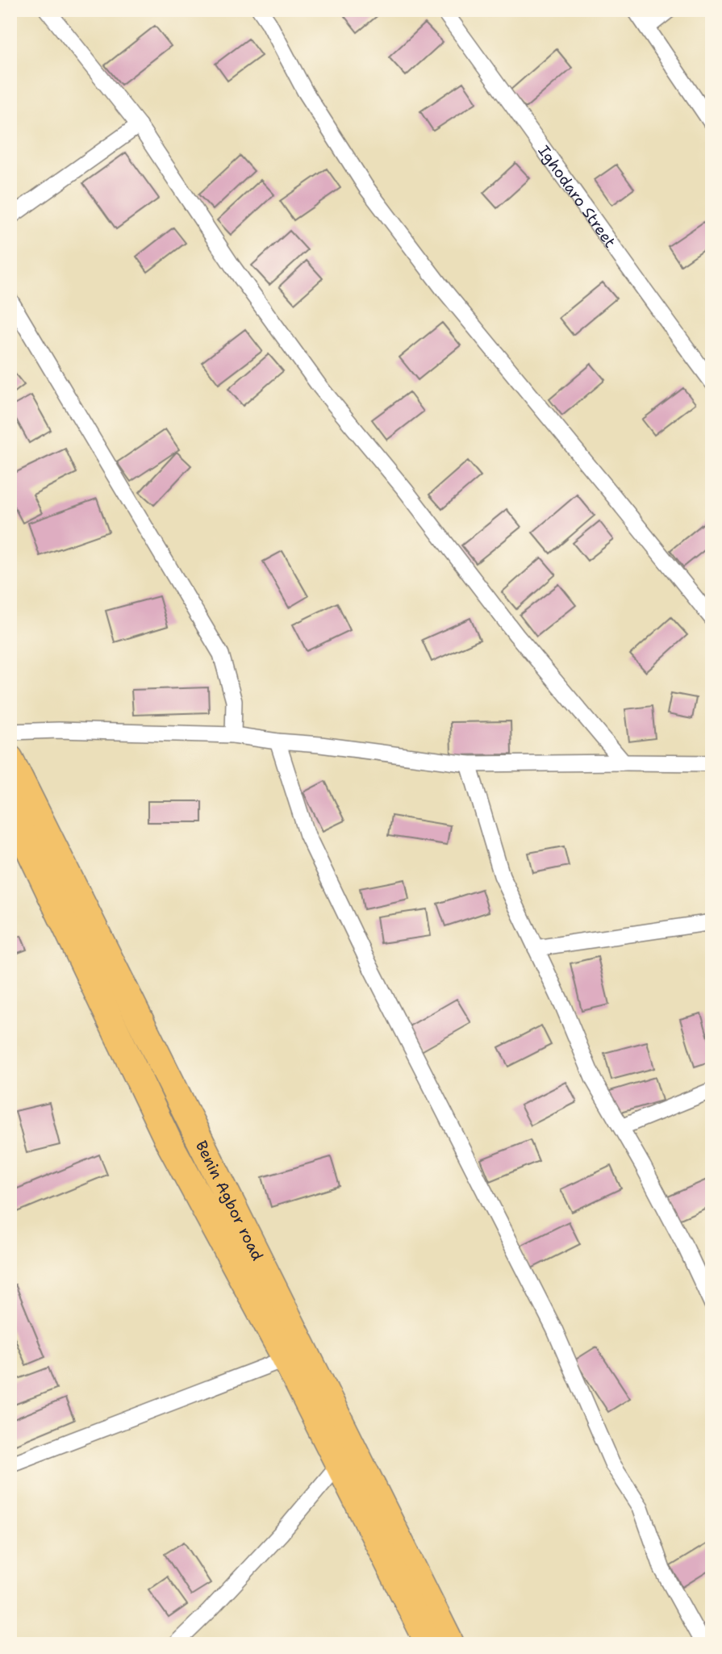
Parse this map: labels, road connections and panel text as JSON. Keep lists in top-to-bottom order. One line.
{"streets":{"highway":["Benin Agbor road"],"street":["Ighodaro Street"]}}
